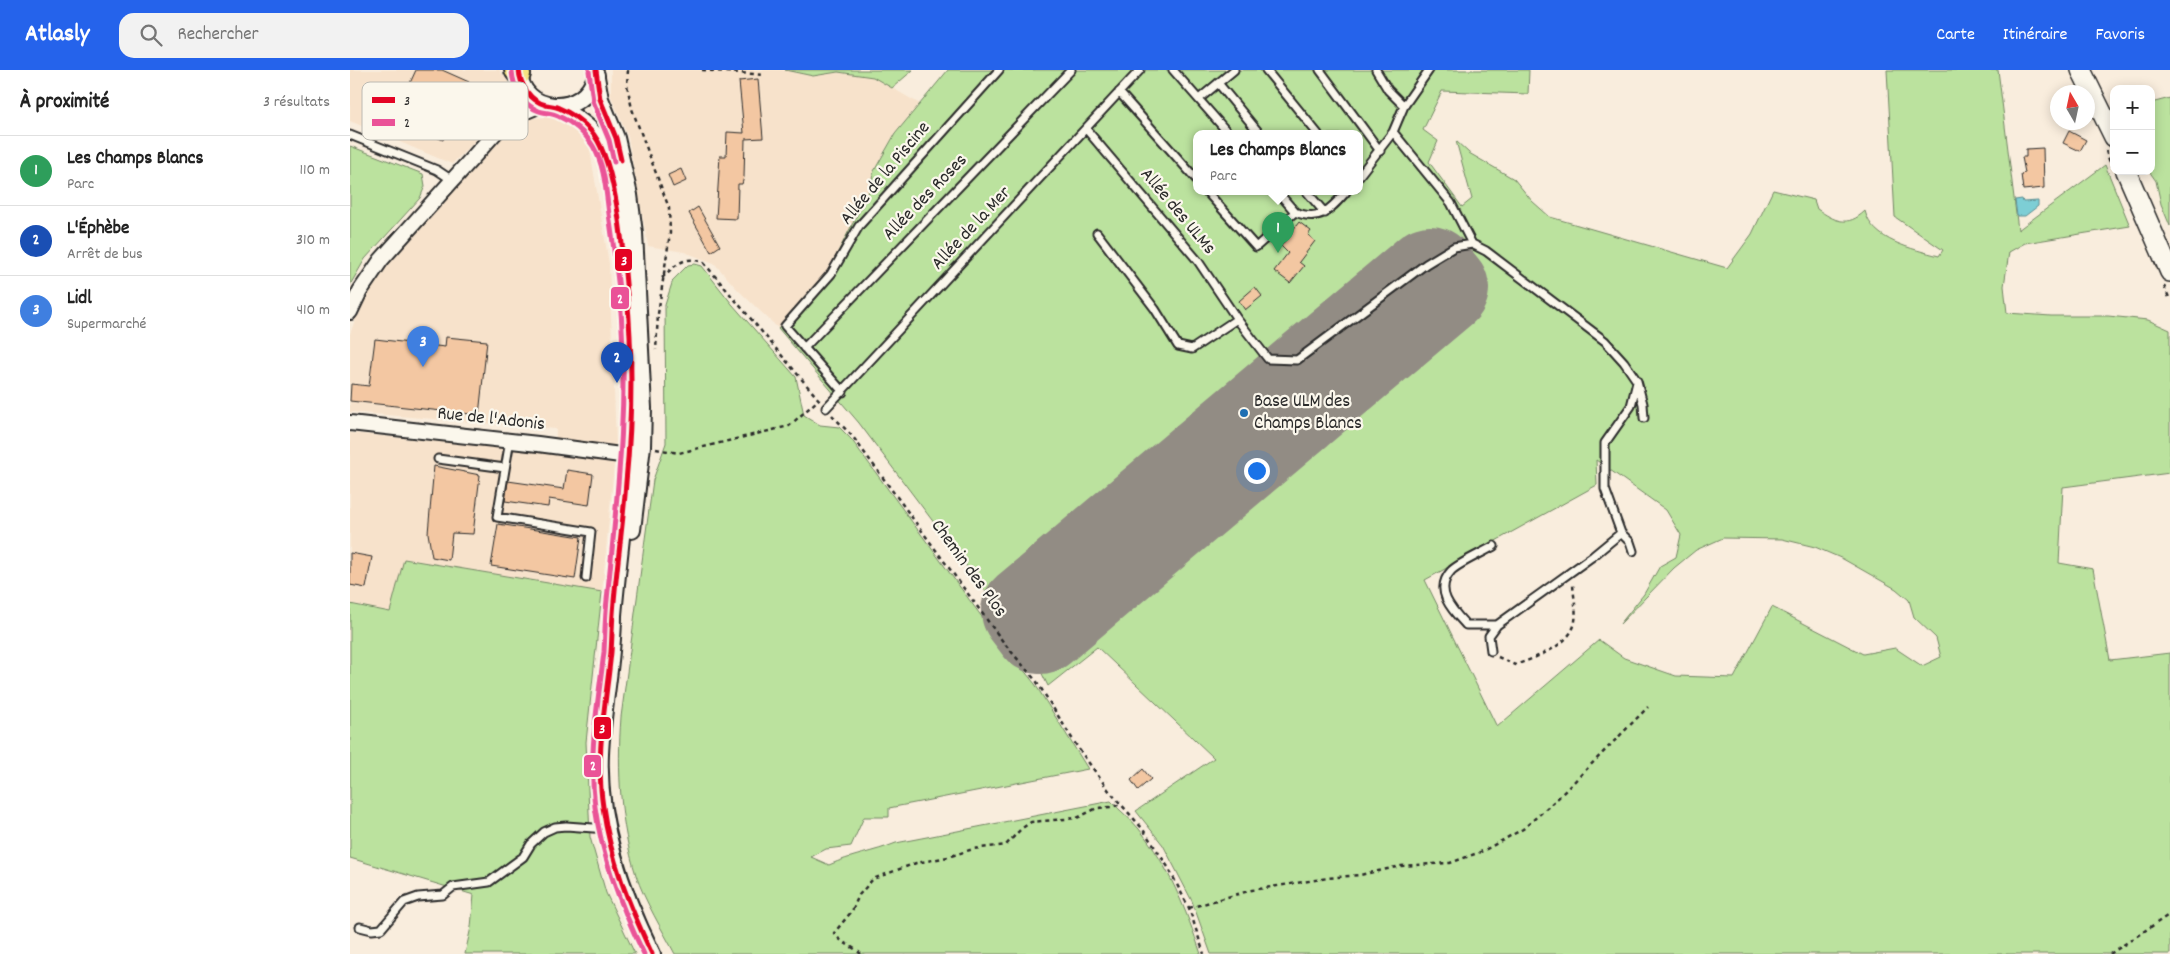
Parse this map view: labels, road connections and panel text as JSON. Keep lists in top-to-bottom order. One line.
{"streets":{"street":["Rue de l'Adonis"],"lane":["Allée de la Piscine","Allée des Roses","Allée des ULMs","Allée de la Mer"],"path":["Chemin des Plos"]},"crossings":[["Allée de la Piscine","Allée des Roses"],["Allée des ULMs","Allée de la Mer"],["Allée de la Mer","Chemin des Plos"]],"places":["Base ULM des Champs Blancs"],"lines":["transit line 3","transit line 2"],"legend":["3","2"],"north":"top","page":{"header":"Atlasly","search":"Rechercher","nav":["Carte","Itinéraire","Favoris"],"heading":["À proximité","3 résultats"],"map_buttons":["+","−"],"popup":["Les Champs Blancs","Parc"],"list":[{"mark":"1","name":"Les Champs Blancs","note":"Parc","value":"110 m"},{"mark":"2","name":"L'Éphèbe","note":"Arrêt de bus","value":"310 m"},{"mark":"3","name":"Lidl","note":"Supermarché","value":"410 m"}],"pins":["1","3","2"]}}
